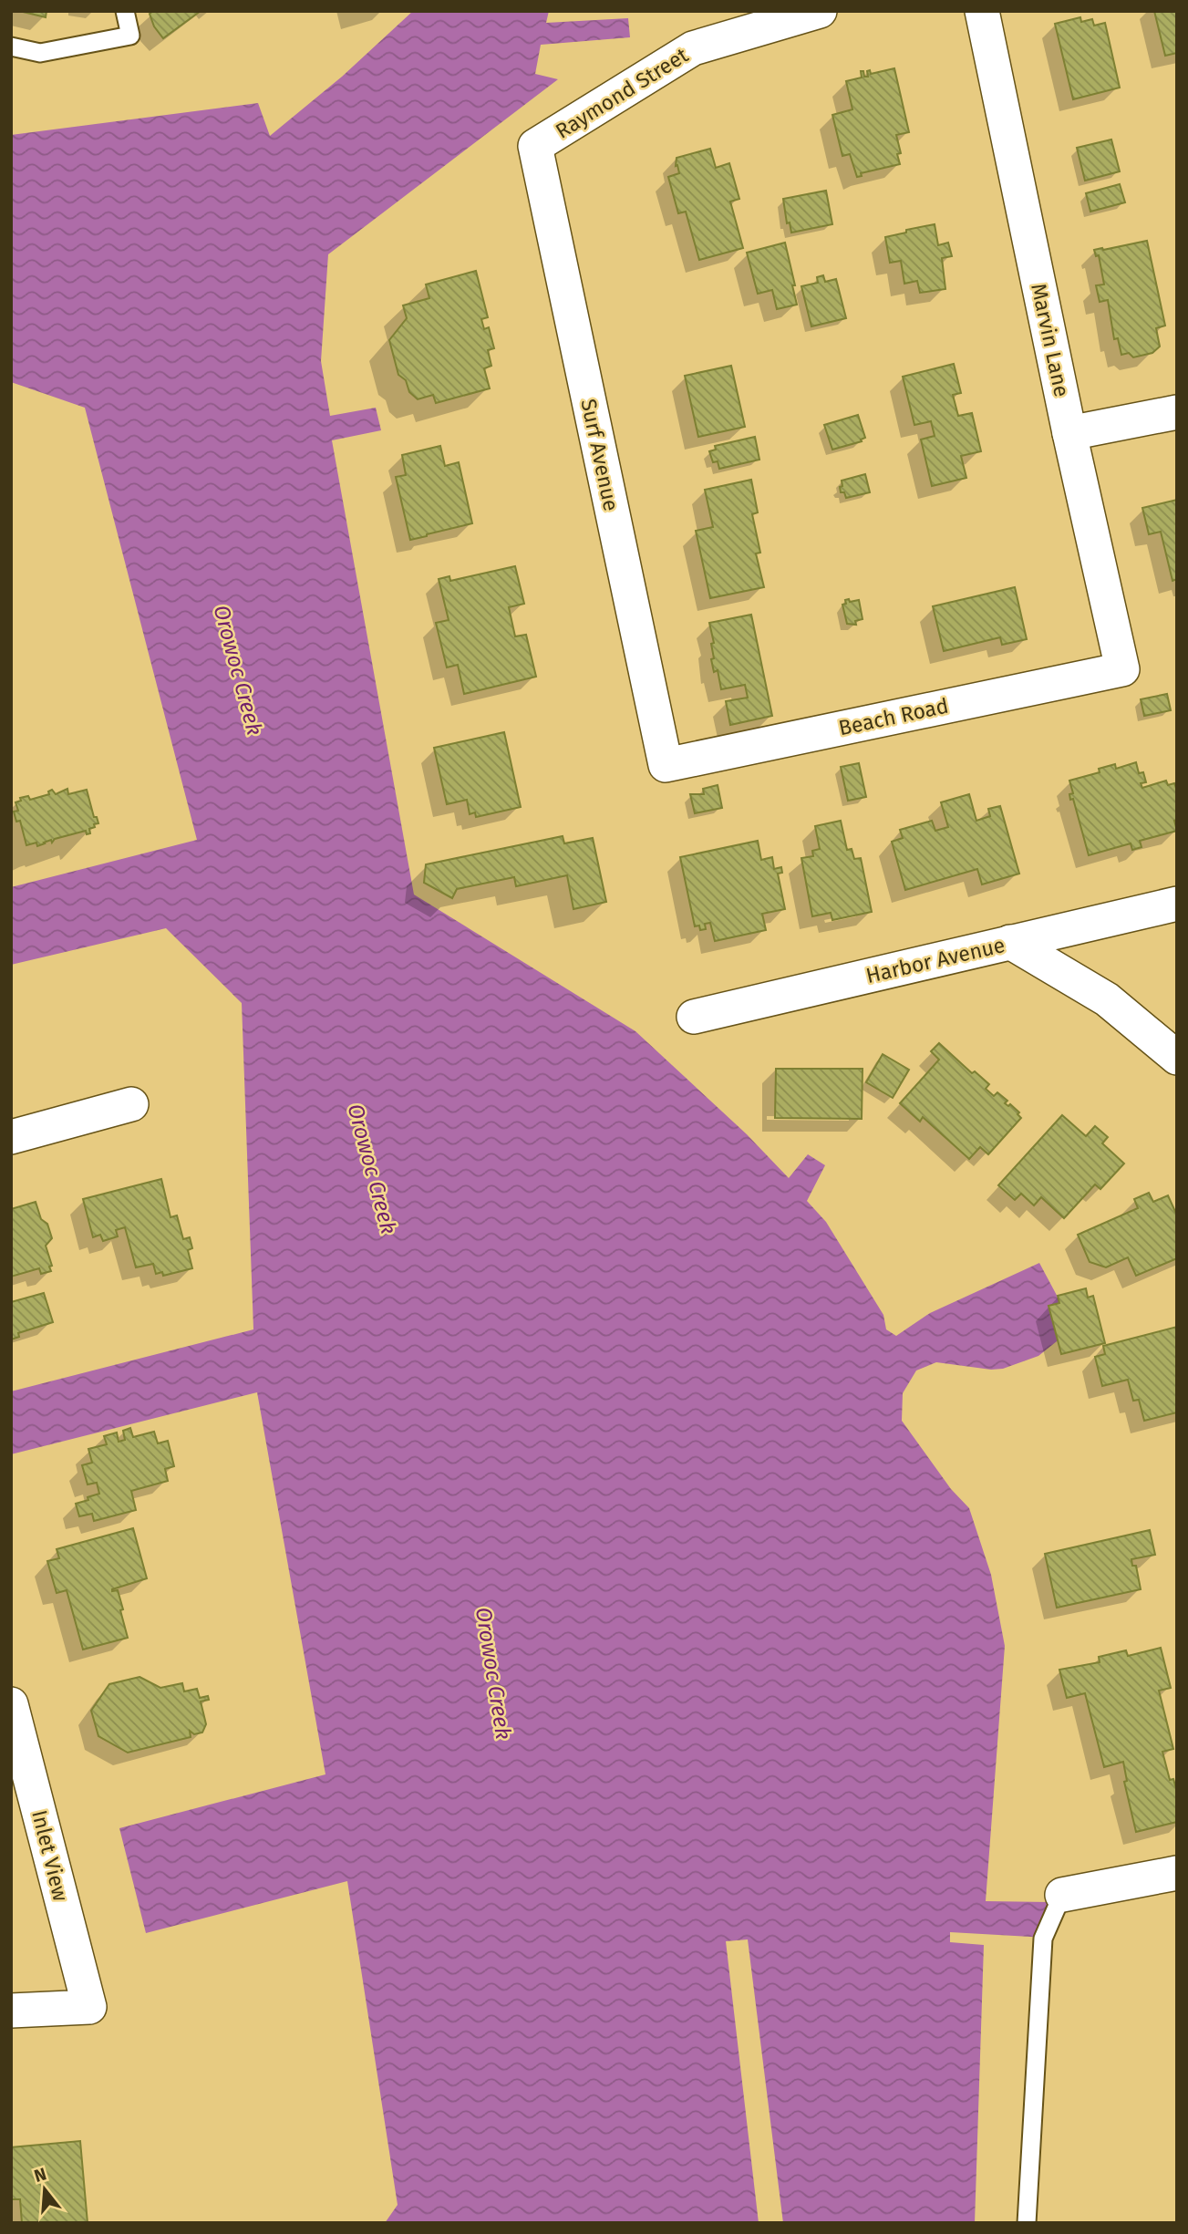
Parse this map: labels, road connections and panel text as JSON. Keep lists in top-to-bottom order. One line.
{"streets":{"street":["Raymond Street","Marvin Lane","Surf Avenue","Beach Road","Harbor Avenue","Inlet View"]},"crossings":[["Raymond Street","Surf Avenue"],["Marvin Lane","Beach Road"],["Surf Avenue","Beach Road"]],"water":["Orowoc Creek"],"north":"top"}
